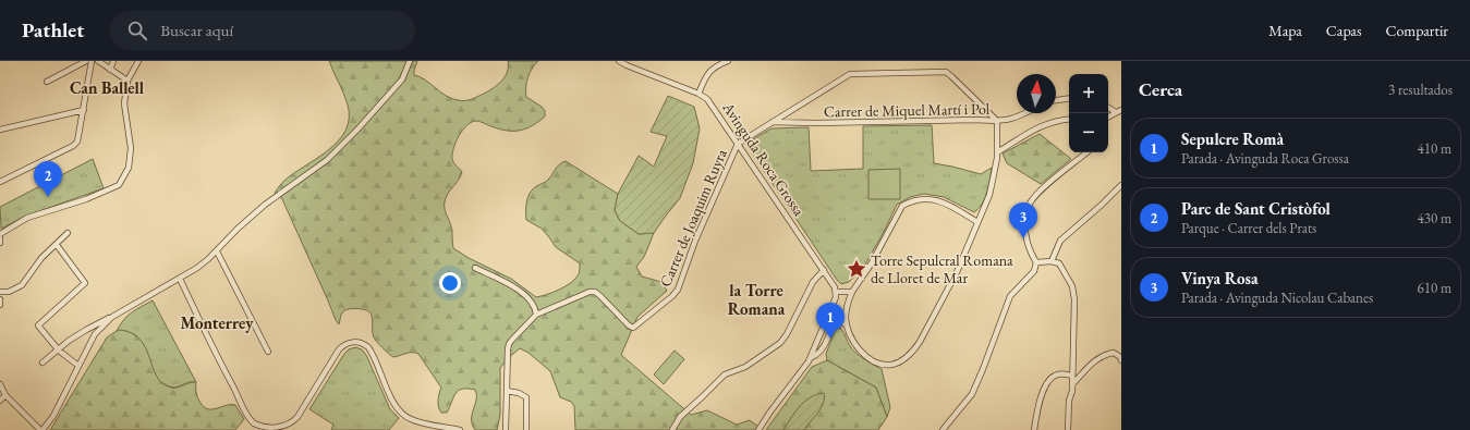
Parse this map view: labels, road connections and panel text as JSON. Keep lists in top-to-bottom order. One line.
{"streets":{"street":["Carrer de Miquel Martí i Pol","Avinguda Roca Grossa","Carrer de Joaquim Ruyra"]},"crossings":[["Avinguda Roca Grossa","Carrer de Joaquim Ruyra"]],"districts":["Can Ballell","la Torre Romana","Monterrey"],"places":{"place":["Torre Sepulcral Romana de Lloret de Mar"]},"north":"top","page":{"header":"Pathlet","search":"Buscar aquí","nav":["Mapa","Capas","Compartir"],"heading":["Cerca","3 resultados"],"map_buttons":["+","−"],"list":[{"mark":"1","name":"Sepulcre Romà","note":"Parada · Avinguda Roca Grossa","value":"410 m"},{"mark":"2","name":"Parc de Sant Cristòfol","note":"Parque · Carrer dels Prats","value":"430 m"},{"mark":"3","name":"Vinya Rosa","note":"Parada · Avinguda Nicolau Cabanes","value":"610 m"}],"pins":["2","3","1"]}}
